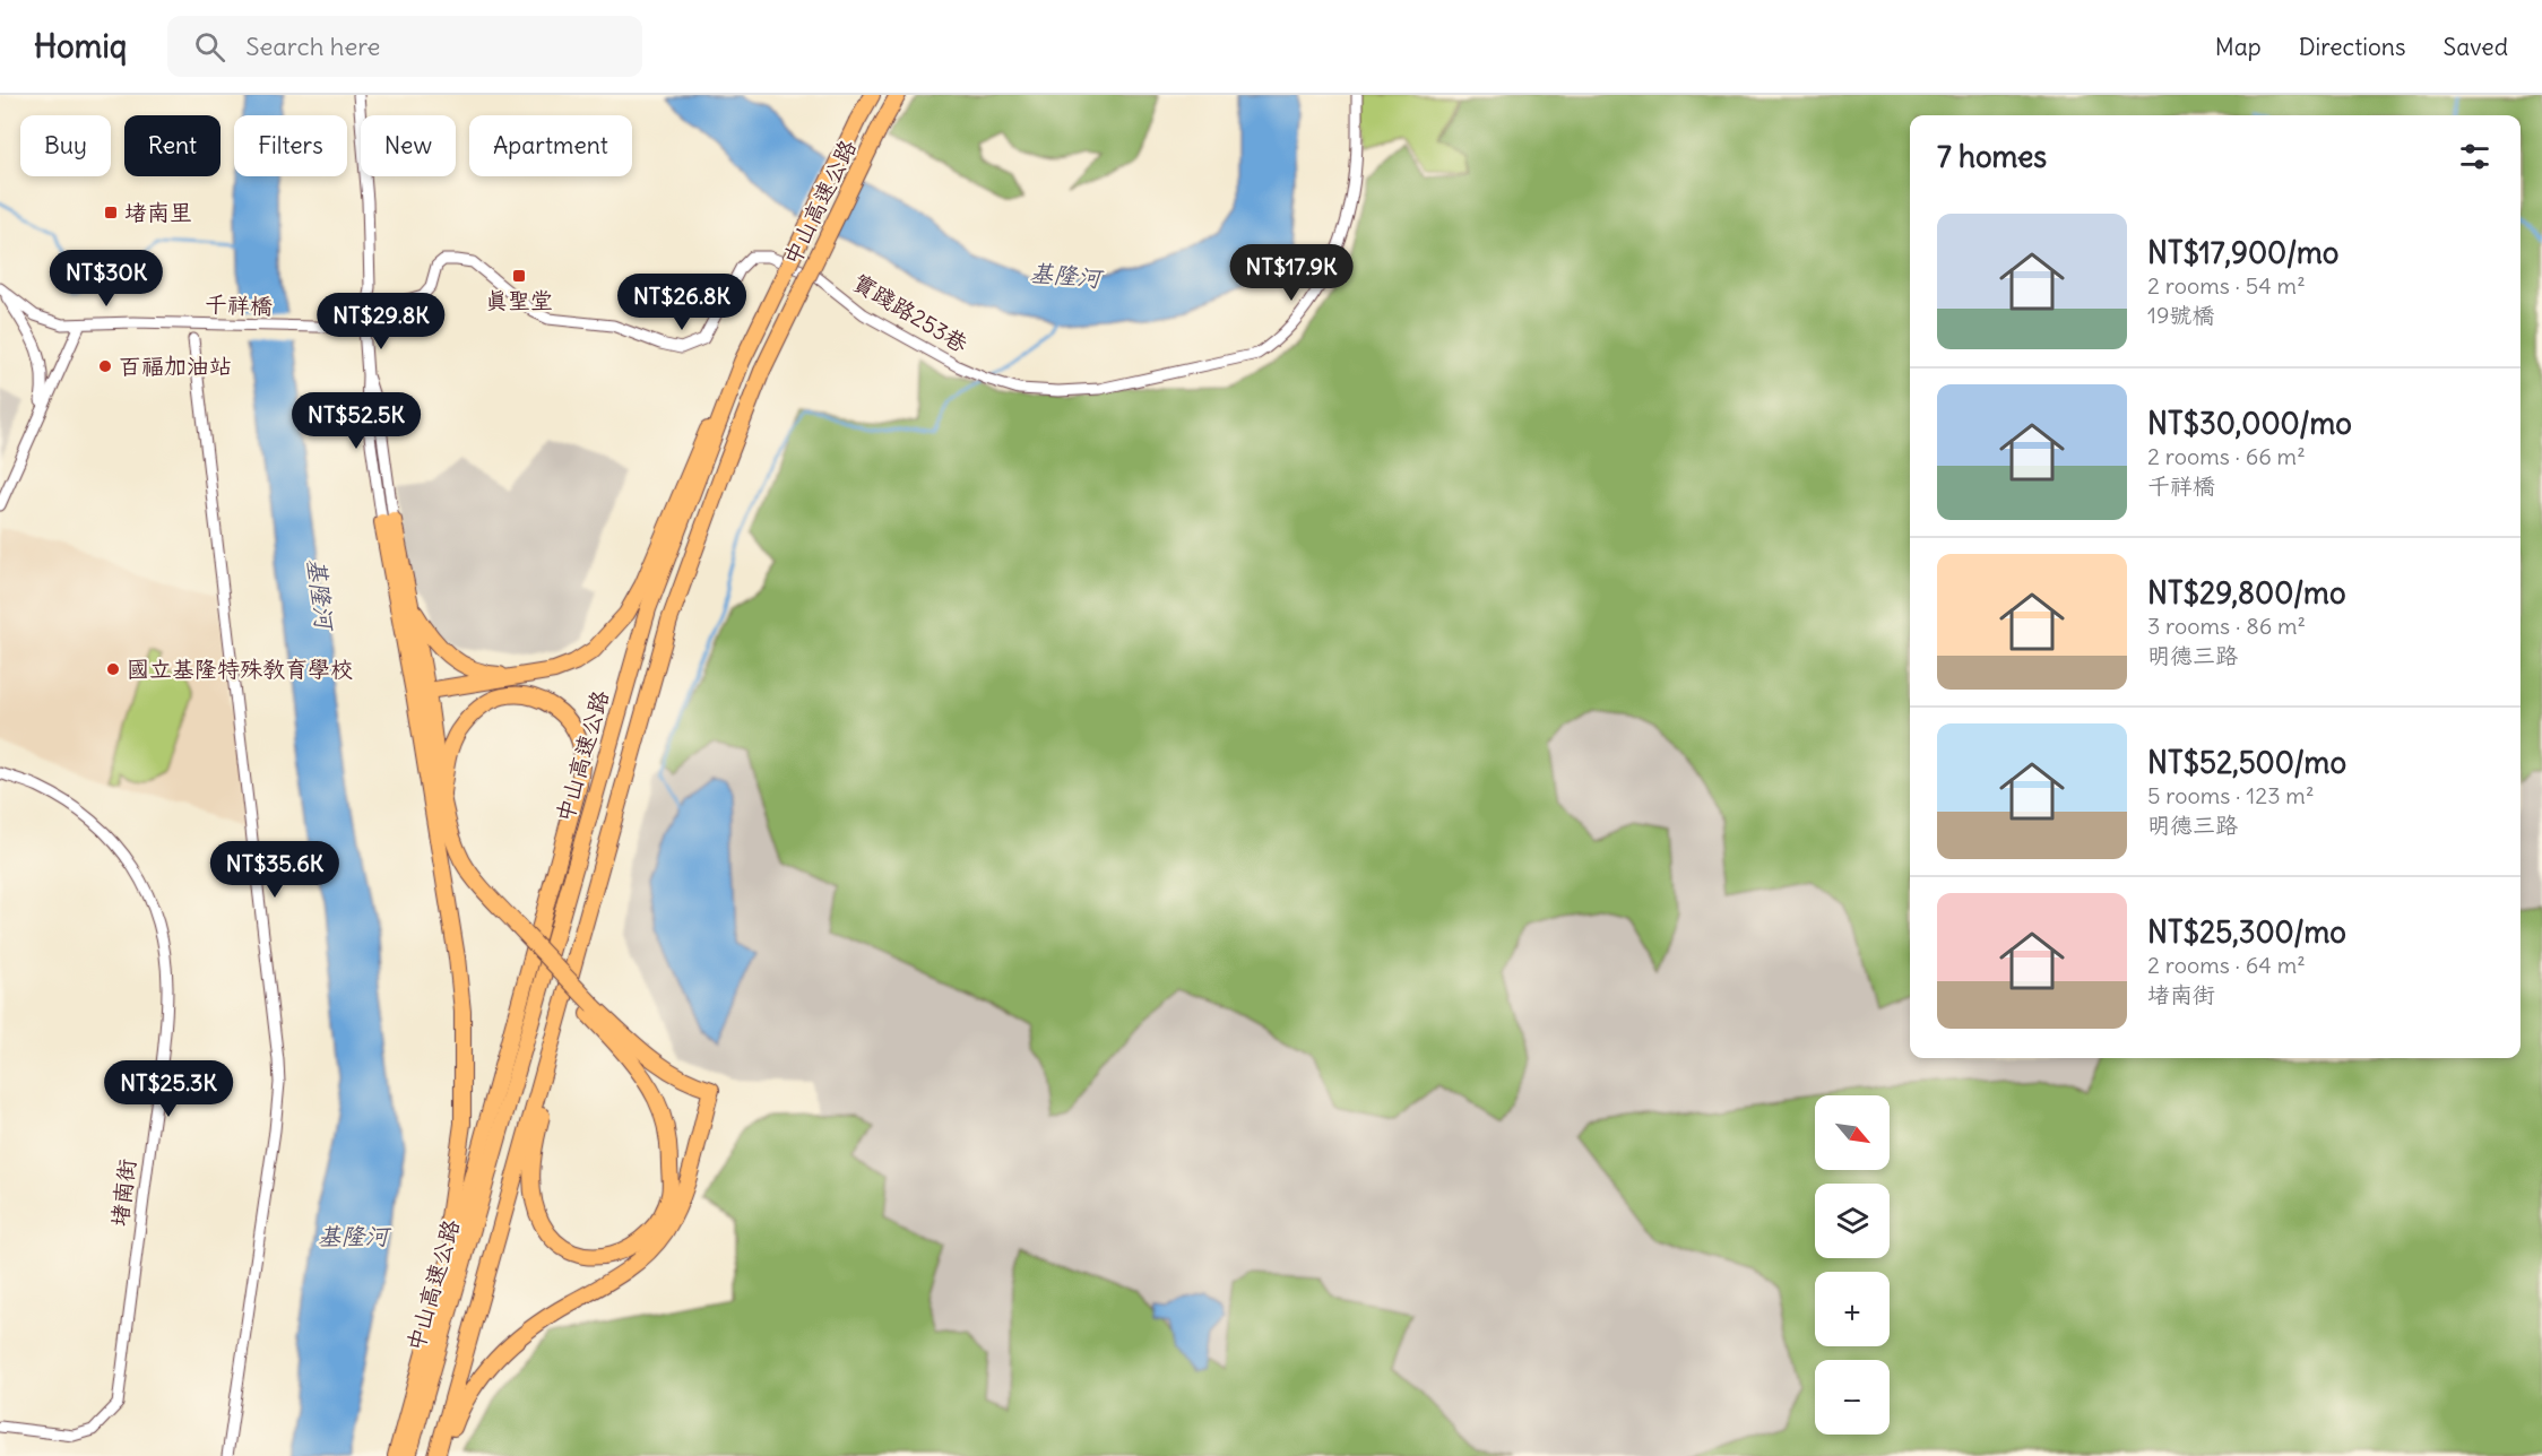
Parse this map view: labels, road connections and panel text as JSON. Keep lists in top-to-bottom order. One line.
{"streets":{"highway":["中山高速公路"],"street":["千祥橋","實踐路253巷","堵南街"]},"crossings":[["千祥橋","實踐路253巷"]],"water":["基隆河"],"places":{"transit":["堵南里","真聖堂"],"other":["百福加油站","國立基隆特殊教育學校"]},"north":"bottom right","page":{"header":"Homiq","search":"Search here","nav":["Map","Directions","Saved"],"chip":["Buy","Rent","Filters","New","Apartment"],"heading":"7 homes","list":[{"name":"NT$17,900/mo","note":"2 rooms · 54 m² · 19號橋"},{"name":"NT$30,000/mo","note":"2 rooms · 66 m² · 千祥橋"},{"name":"NT$29,800/mo","note":"3 rooms · 86 m² · 明德三路"},{"name":"NT$52,500/mo","note":"5 rooms · 123 m² · 明德三路"},{"name":"NT$25,300/mo","note":"2 rooms · 64 m² · 堵南街"}],"price":["NT$17.9K","NT$30K","NT$26.8K","NT$29.8K","NT$52.5K","NT$35.6K","NT$25.3K"],"map_buttons":["+","−"]}}
